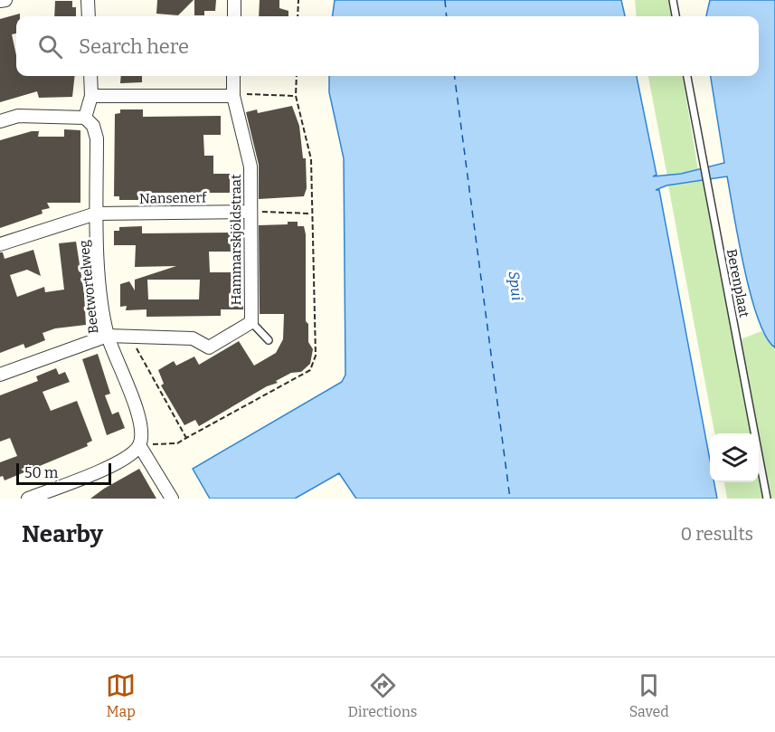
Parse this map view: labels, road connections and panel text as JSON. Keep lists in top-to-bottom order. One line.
{"streets":{"street":["Nansenerf","Hammarskjöldstraat","Beetwortelweg"],"lane":["Berenplaat"]},"crossings":[["Nansenerf","Hammarskjöldstraat"],["Nansenerf","Beetwortelweg"],["Hammarskjöldstraat","Beetwortelweg"]],"water":["Spui"],"scale_bar":"50 m","page":{"search":"Search here","scale":"50 m","heading":["Nearby","0 results"],"nav":["Map","Directions","Saved"]}}
